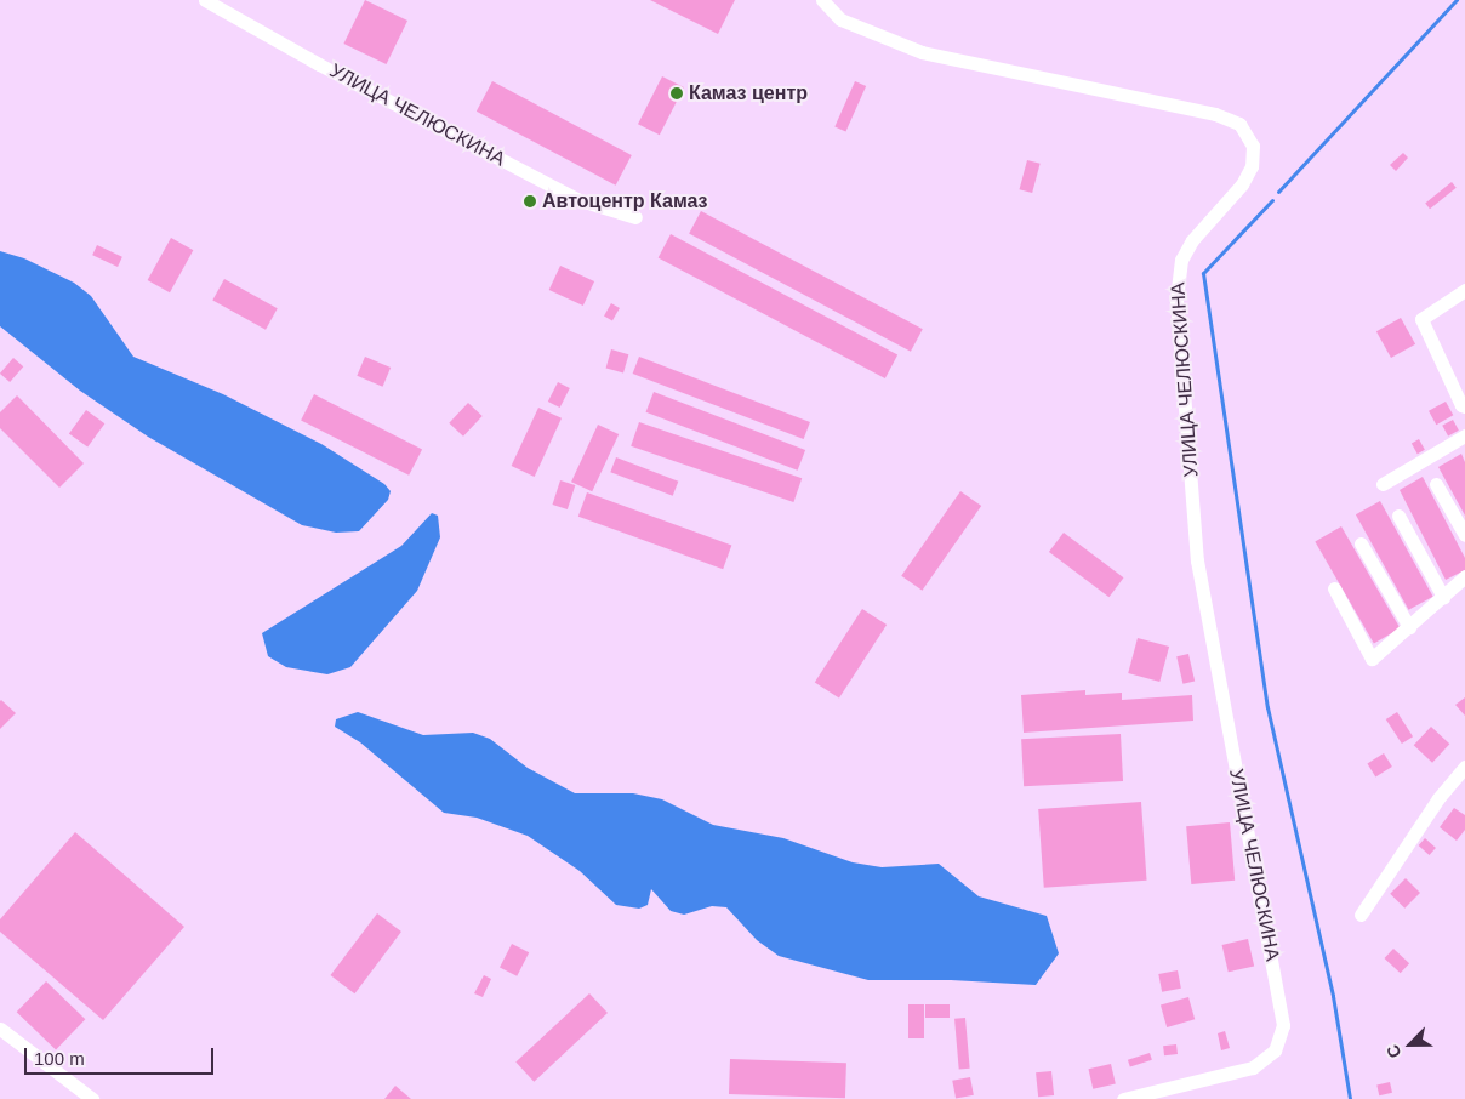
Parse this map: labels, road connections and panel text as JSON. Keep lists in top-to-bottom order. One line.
{"streets":{"street":["УЛИЦА ЧЕЛЮСКИНА"]},"places":["Камаз центр","Автоцентр Камаз"],"scale_bar":"100 m","north":"bottom left"}
